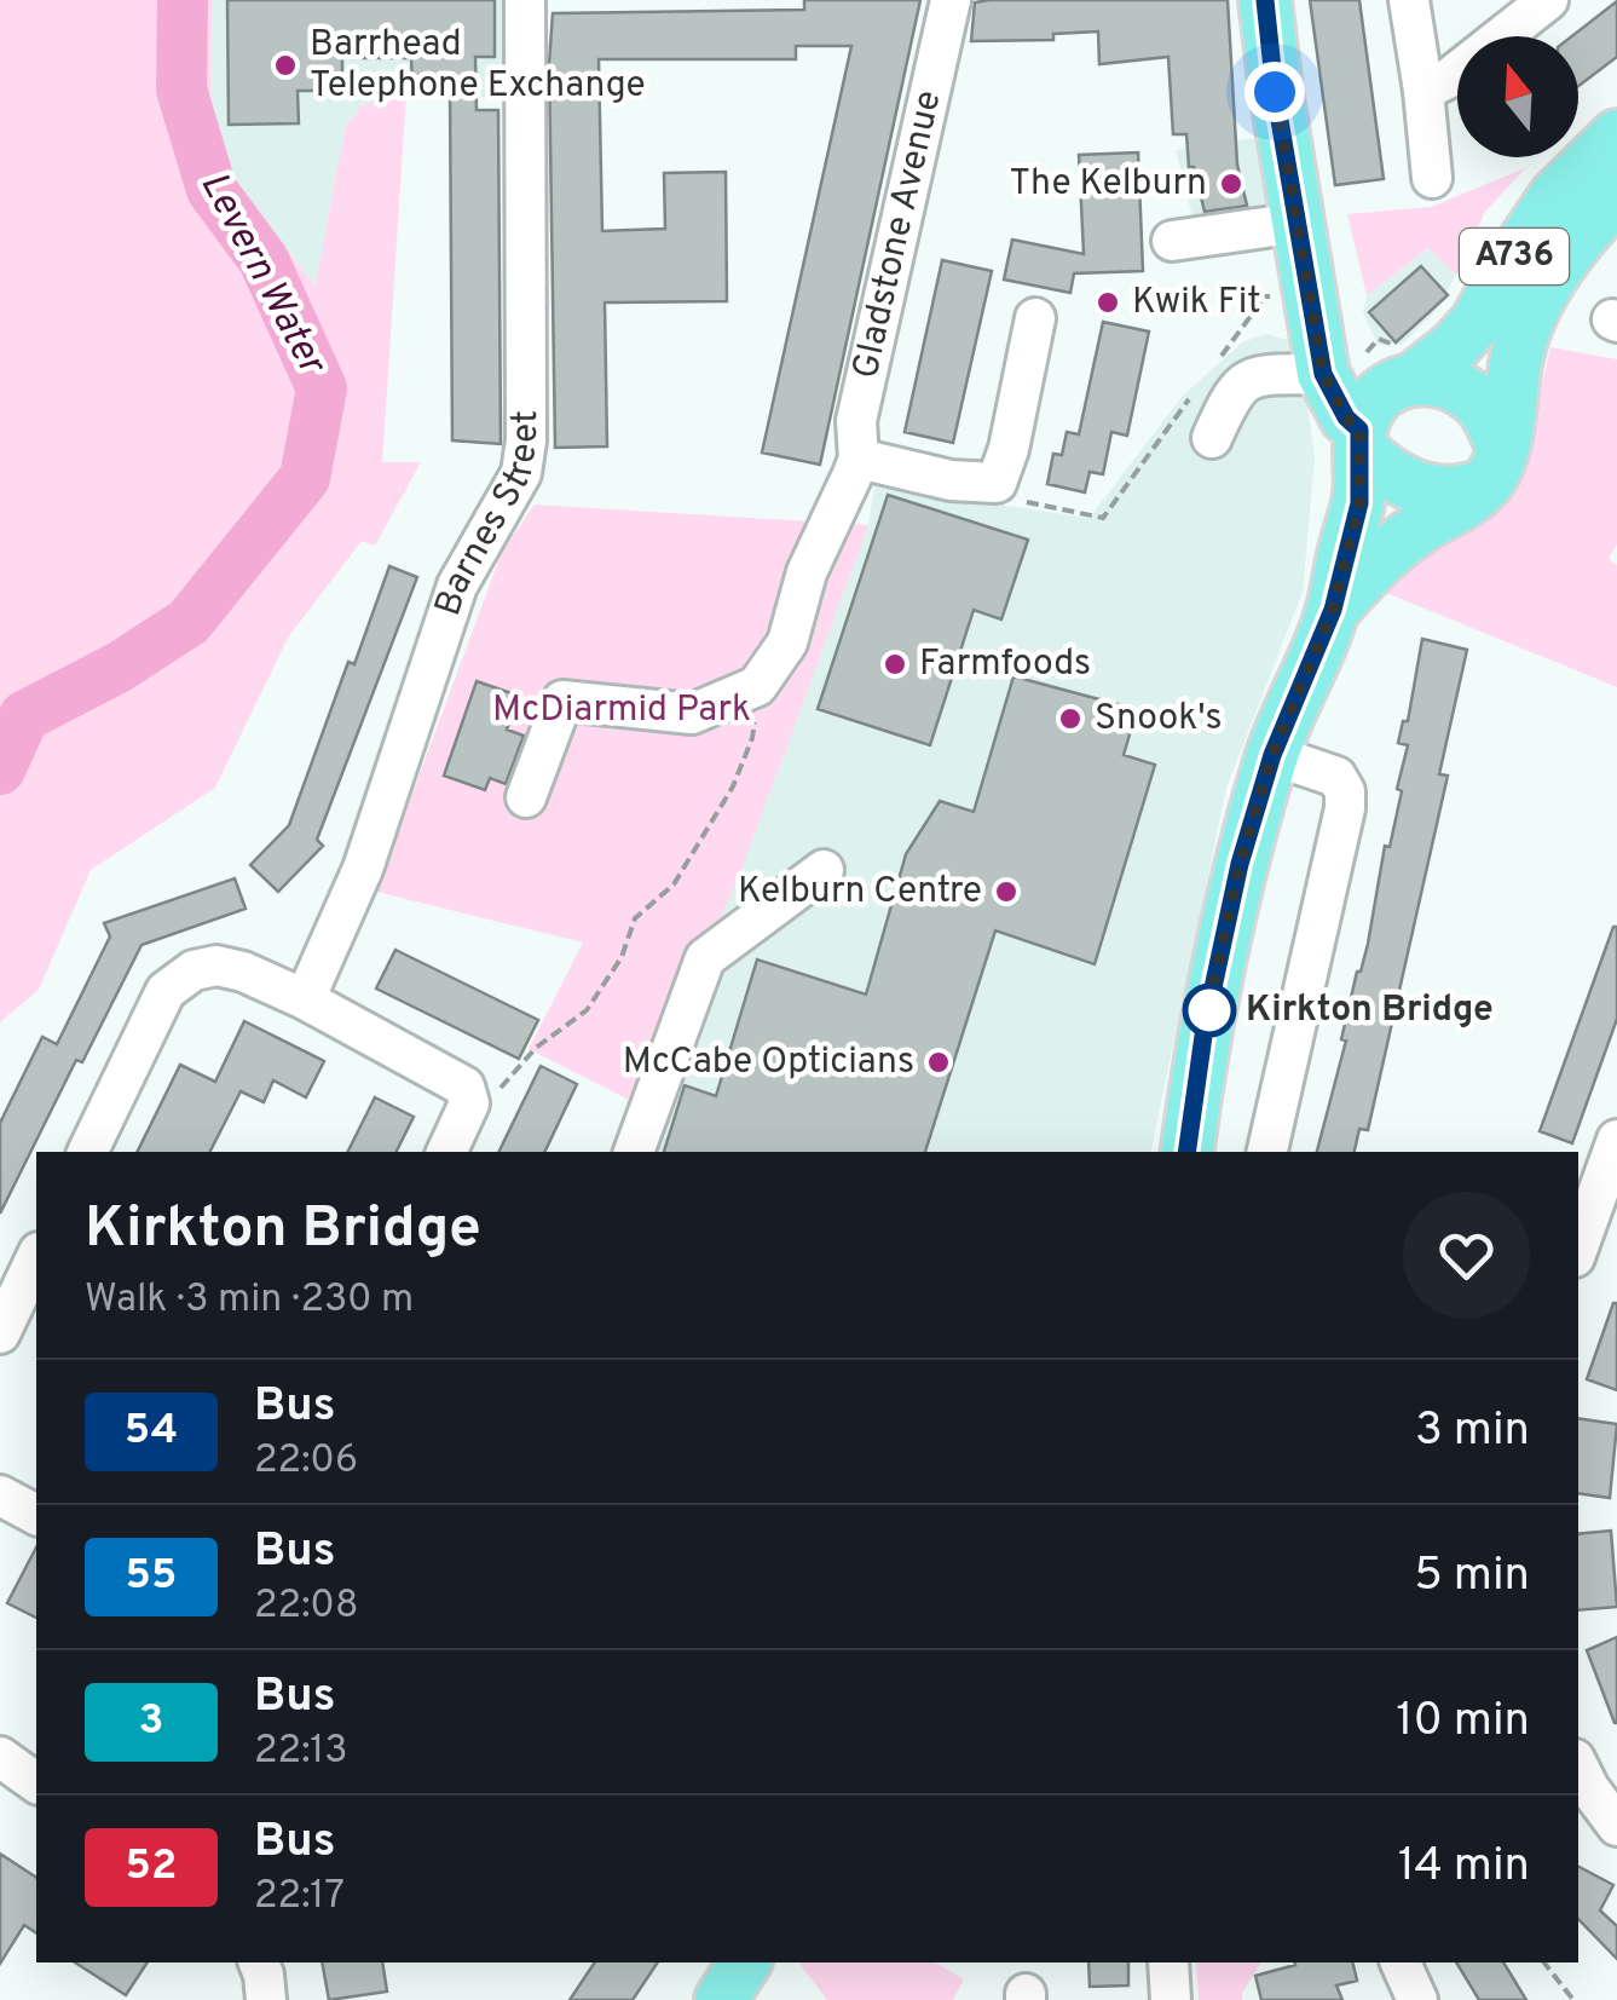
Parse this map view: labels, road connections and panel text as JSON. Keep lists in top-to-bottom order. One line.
{"streets":{"main road":["A736"],"street":["Gladstone Avenue","Barnes Street"]},"water":["Levern Water"],"parks":["McDiarmid Park"],"places":["Barrhead Telephone Exchange","The Kelburn","Kwik Fit","Farmfoods","Snook's","Kelburn Centre","Kirkton Bridge","McCabe Opticians"],"lines":["bus line 54"],"north":"top","page":{"heading":["Kirkton Bridge","Walk · 3 min · 230 m"],"list":[{"mark":"54","name":"Bus","note":"22:06","value":"3 min"},{"mark":"55","name":"Bus","note":"22:08","value":"5 min"},{"mark":"3","name":"Bus","note":"22:13","value":"10 min"},{"mark":"52","name":"Bus","note":"22:17","value":"14 min"}]}}
